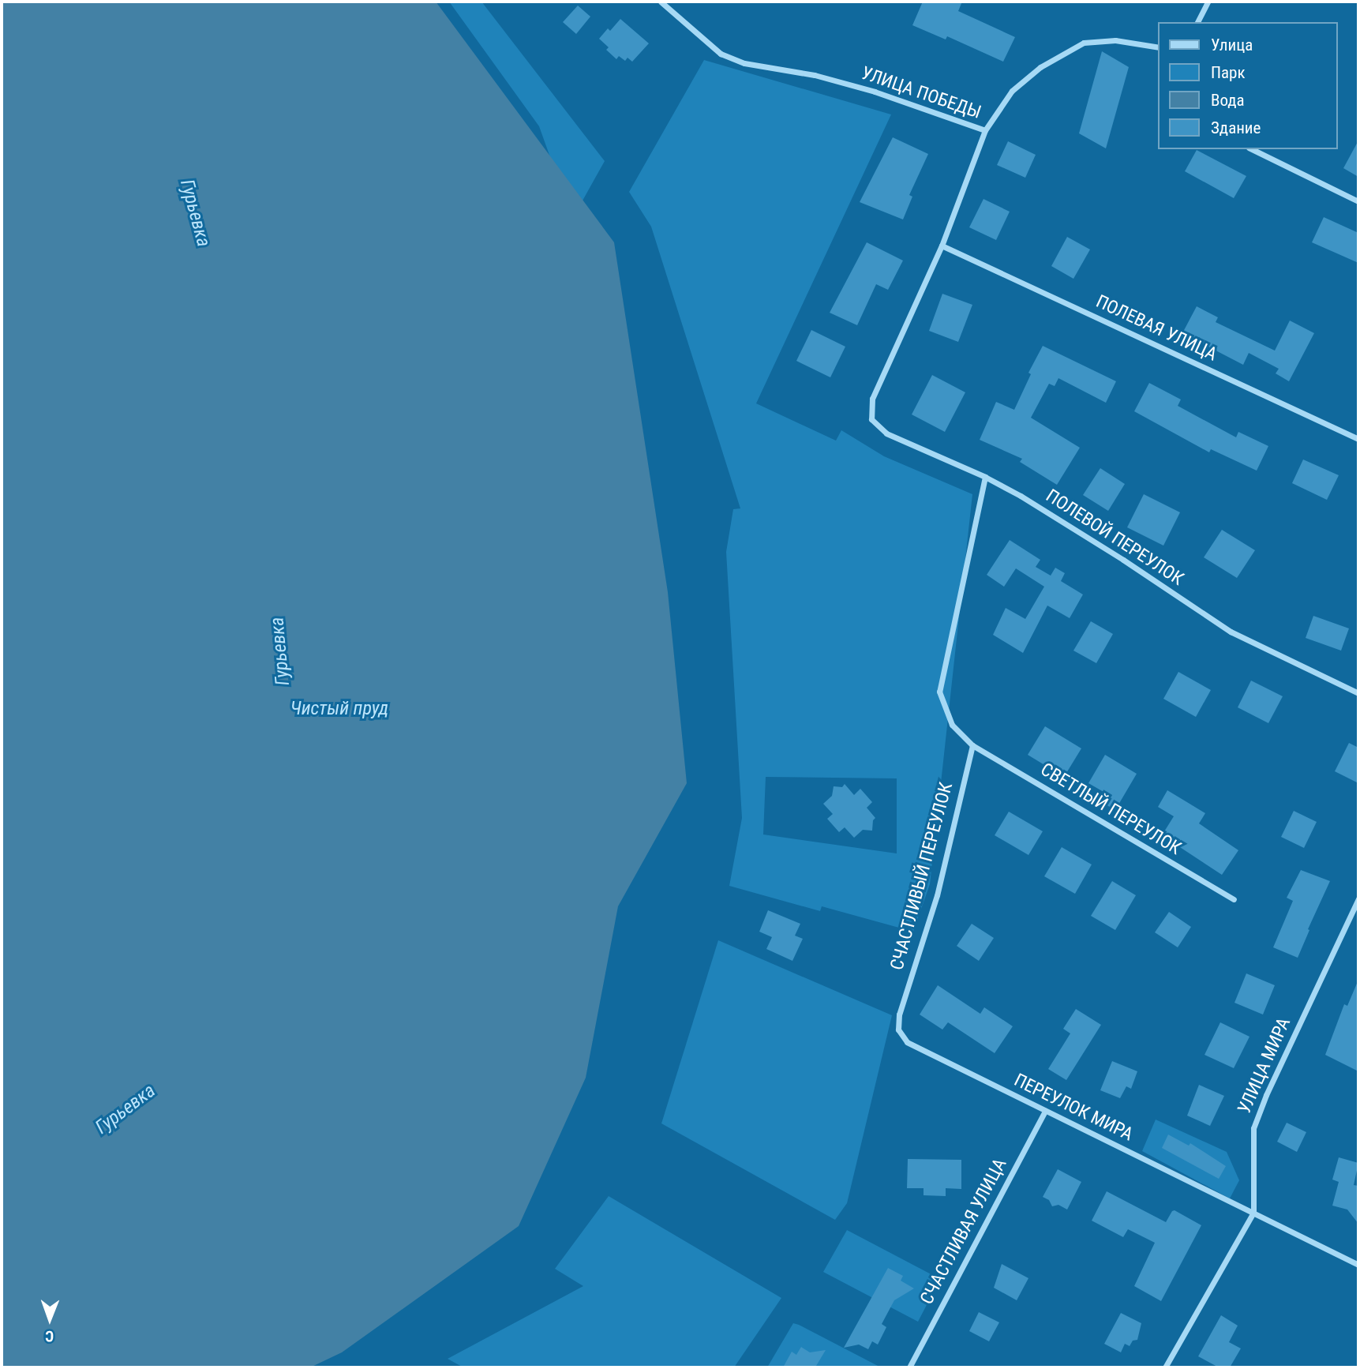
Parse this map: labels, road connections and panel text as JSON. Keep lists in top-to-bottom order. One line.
{"streets":{"street":["УЛИЦА ПОБЕДЫ","ПОЛЕВАЯ УЛИЦА","ПОЛЕВОЙ ПЕРЕУЛОК","СВЕТЛЫЙ ПЕРЕУЛОК","СЧАСТЛИВЫЙ ПЕРЕУЛОК","УЛИЦА МИРА","ПЕРЕУЛОК МИРА","СЧАСТЛИВАЯ УЛИЦА"]},"crossings":[["ПОЛЕВАЯ УЛИЦА","ПОЛЕВОЙ ПЕРЕУЛОК"],["ПОЛЕВОЙ ПЕРЕУЛОК","СВЕТЛЫЙ ПЕРЕУЛОК"],["СВЕТЛЫЙ ПЕРЕУЛОК","СЧАСТЛИВЫЙ ПЕРЕУЛОК"],["СЧАСТЛИВЫЙ ПЕРЕУЛОК","ПЕРЕУЛОК МИРА"],["УЛИЦА МИРА","ПЕРЕУЛОК МИРА"],["ПЕРЕУЛОК МИРА","СЧАСТЛИВАЯ УЛИЦА"]],"water":["Гурьевка","Чистый пруд"],"legend":["Улица","Парк","Вода","Здание"],"north":"bottom"}
